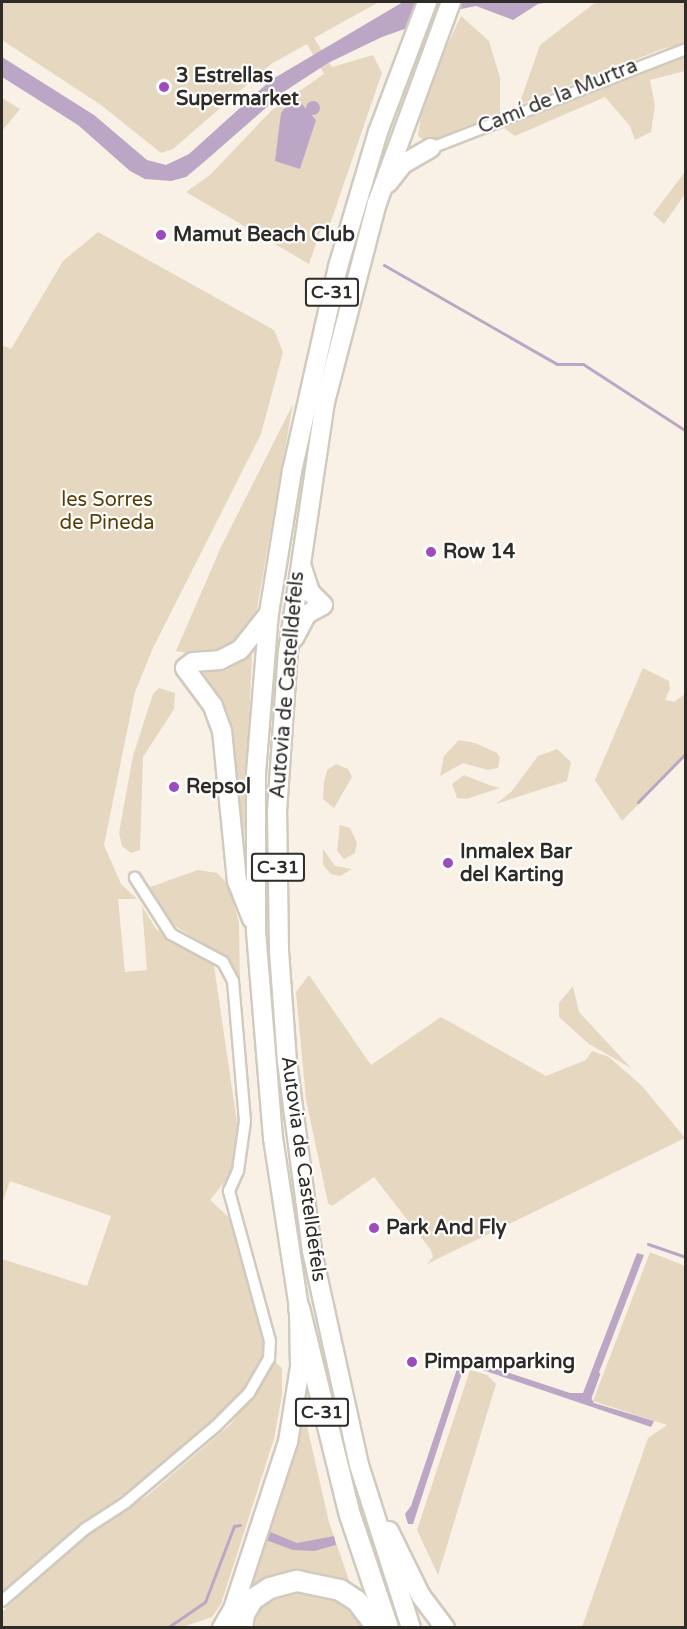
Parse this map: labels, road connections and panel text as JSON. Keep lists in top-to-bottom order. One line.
{"streets":{"highway":["C-31","Autovia de Castelldefels"],"street":["Camí de la Murtra"]},"parks":["les Sorres de Pineda"],"places":["3 Estrellas Supermarket","Mamut Beach Club","Row 14","Repsol","Inmalex Bar del Karting","Park And Fly","Pimpamparking"]}
